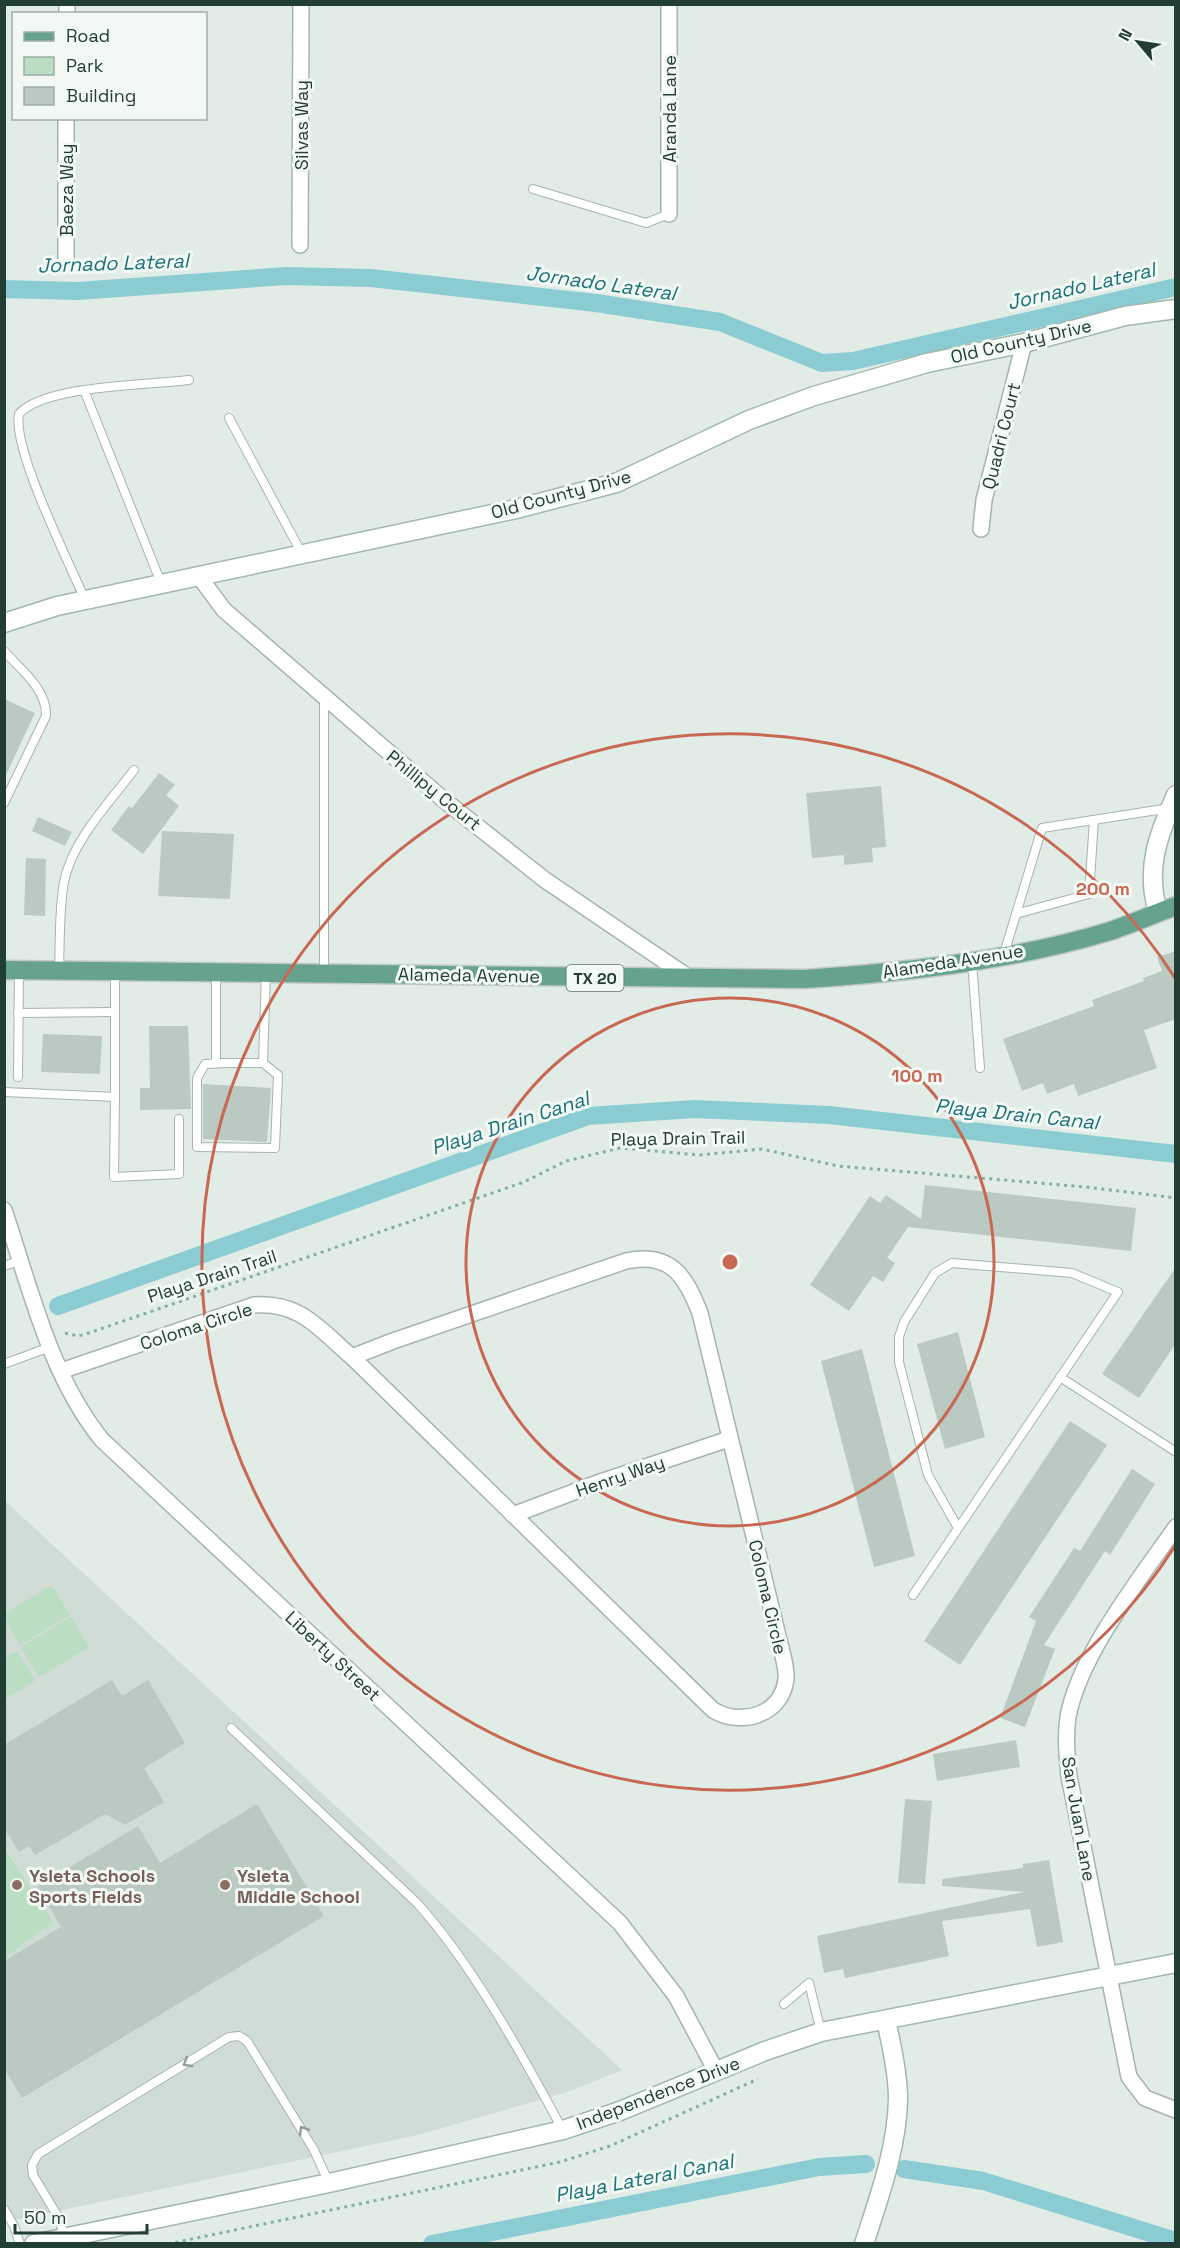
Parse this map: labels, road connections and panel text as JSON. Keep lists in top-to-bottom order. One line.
{"streets":{"main road":["Alameda Avenue","TX 20"],"street":["Aranda Lane","Silvas Way","Baeza Way","Old County Drive","Quadri Court","Phillipy Court","Coloma Circle","Henry Way","Liberty Street","San Juan Lane","Independence Drive"],"path":["Playa Drain Trail"]},"crossings":[["Old County Drive","Quadri Court"],["Old County Drive","Phillipy Court"],["Phillipy Court","Alameda Avenue"],["Coloma Circle","Henry Way"],["Coloma Circle","Liberty Street"],["Liberty Street","Independence Drive"],["San Juan Lane","Independence Drive"]],"water":["Jornado Lateral","Playa Drain Canal","Playa Lateral Canal"],"places":["Ysleta Schools Sports Fields","Ysleta Middle School"],"legend":["Road","Park","Building"],"scale_bar":"50 m","north":"top left","rings":["200 m","100 m"]}
